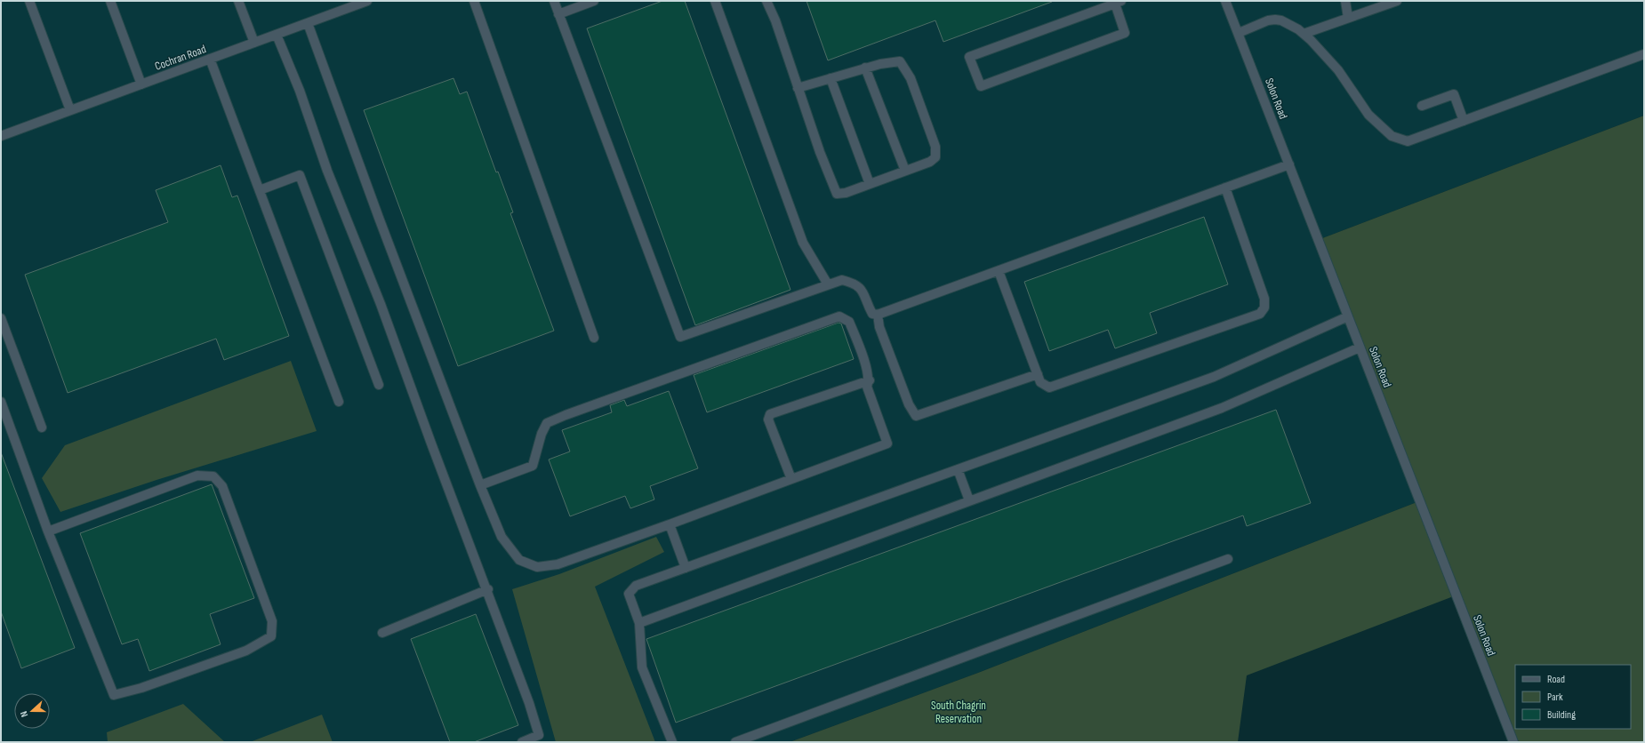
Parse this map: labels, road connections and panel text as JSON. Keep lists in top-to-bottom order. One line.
{"streets":{"street":["Cochran Road","Solon Road"]},"parks":["South Chagrin Reservation"],"legend":["Road","Park","Building"],"north":"left"}
